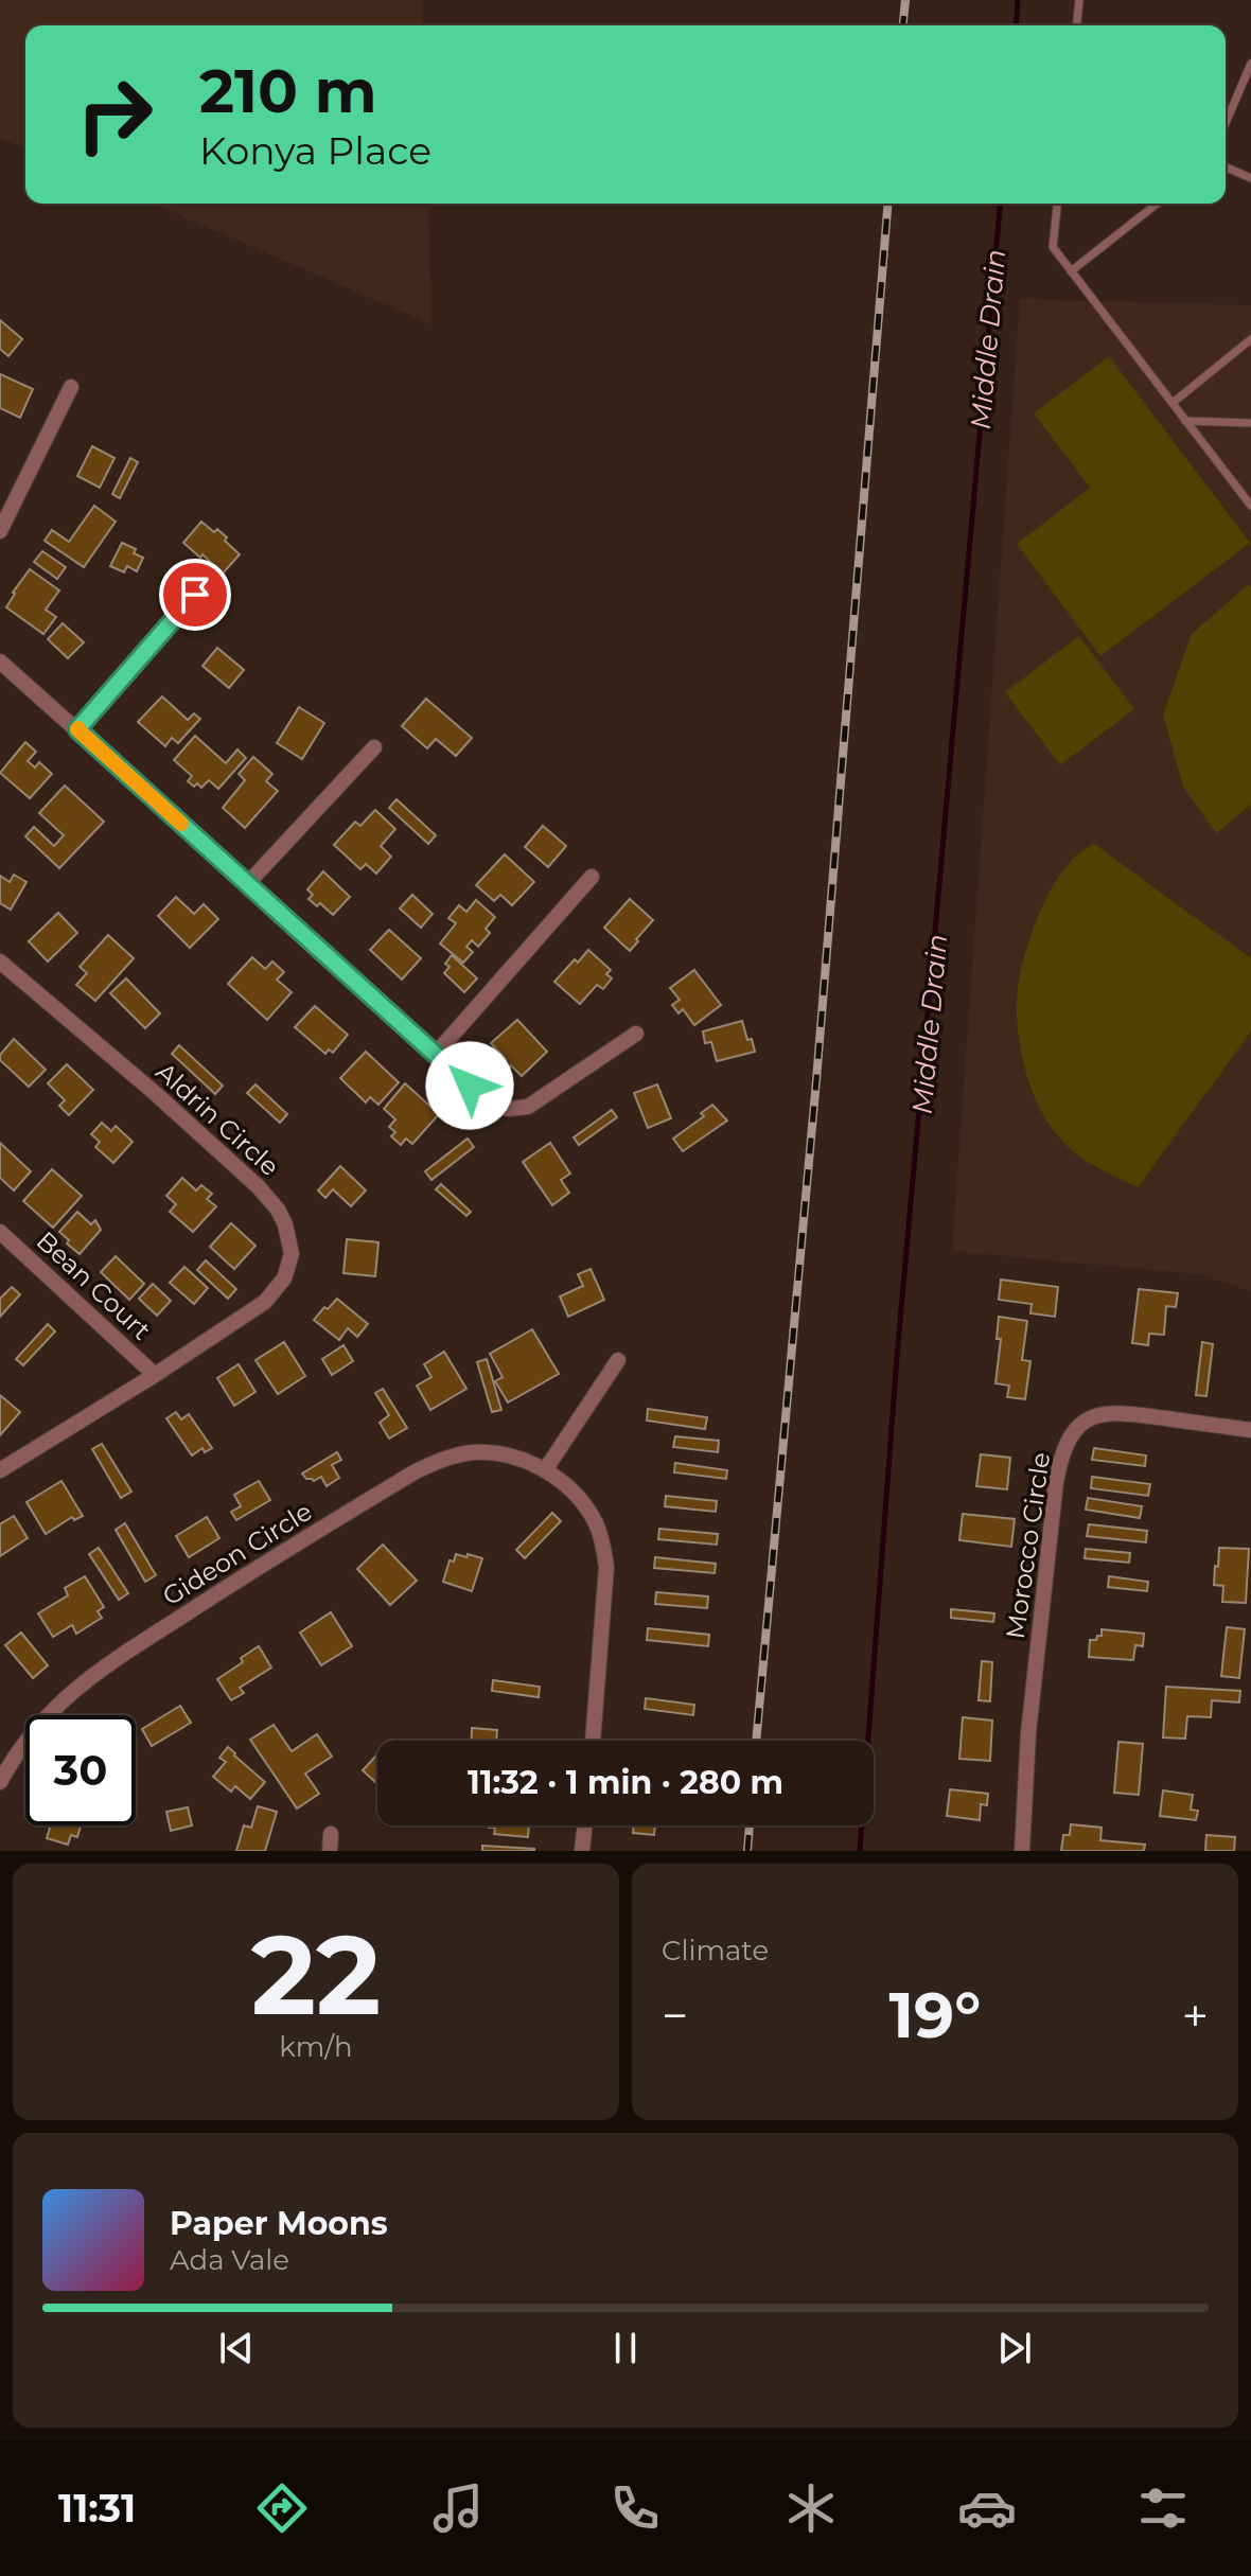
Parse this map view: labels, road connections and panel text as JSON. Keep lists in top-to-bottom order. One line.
{"streets":{"street":["Aldrin Circle","Bean Court","Morocco Circle","Gideon Circle"]},"crossings":[["Aldrin Circle","Bean Court"]],"water":["Middle Drain"],"page":{"turn":["210 m","Konya Place"],"limit":"30","trip":"11:32 · 1 min · 280 m","tile":[["22","km/h"],"Climate"],"heat":["−","19°","+"],"song":["Paper Moons","Ada Vale"],"tabs":"11:31"}}
